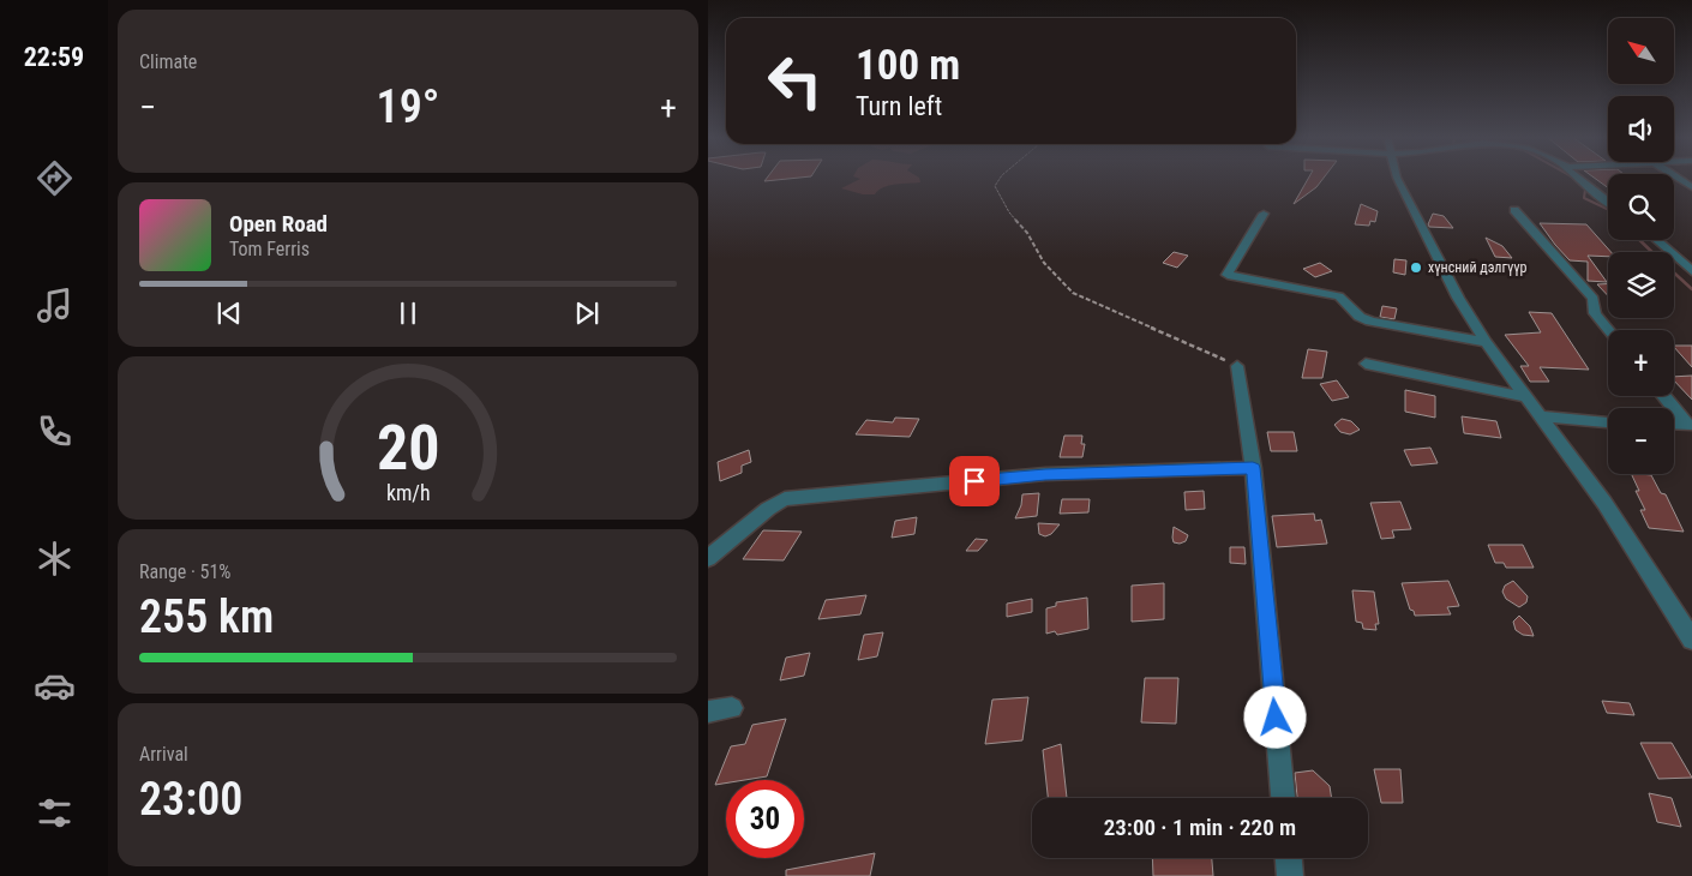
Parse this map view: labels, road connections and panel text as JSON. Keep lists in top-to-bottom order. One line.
{"places":["хүнсний дэлгүүр"],"north":"top left","page":{"tabs":"22:59","tile":["Climate",["Range · 51%","255 km"],["Arrival","23:00"]],"map_buttons":["+","−"],"turn":["100 m","Turn left"],"heat":["−","19°","+"],"song":["Open Road","Tom Ferris"],"limit":"30","trip":"23:00 · 1 min · 220 m","gauge":["20","km/h"]}}
